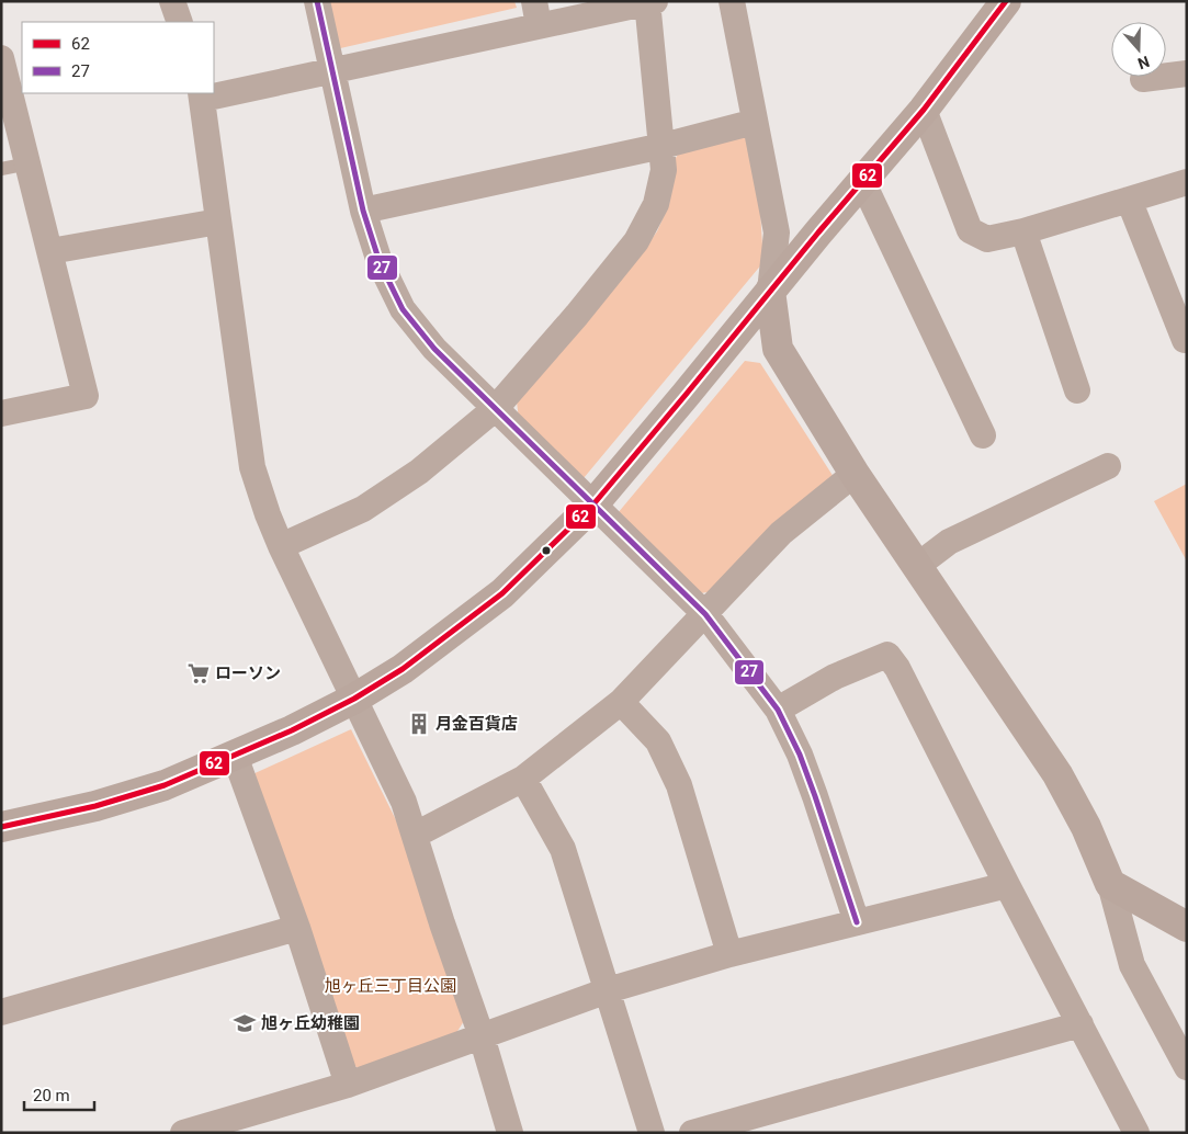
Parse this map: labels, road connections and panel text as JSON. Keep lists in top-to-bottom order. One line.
{"parks":["旭ヶ丘三丁目公園"],"places":{"supermarket":["ローソン"],"building":["月金百貨店"],"school or university":["旭ヶ丘幼稚園"]},"lines":["transit line 62","transit line 27"],"legend":["62","27"],"scale_bar":"20 m","north":"bottom"}
